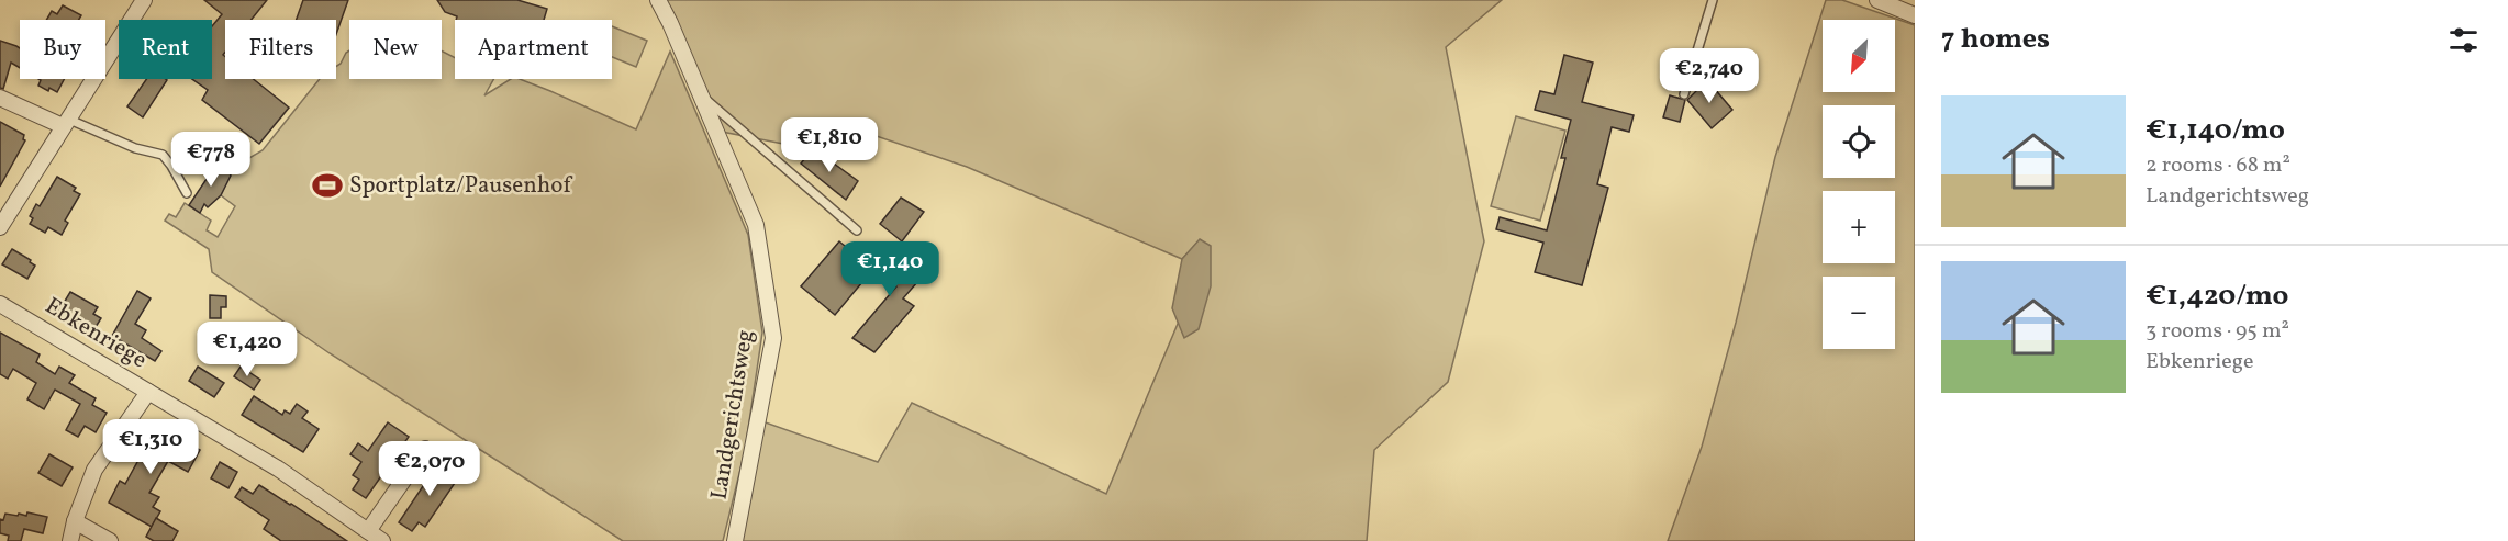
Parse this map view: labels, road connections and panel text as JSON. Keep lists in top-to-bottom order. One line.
{"streets":{"street":["Ebkenriege","Landgerichtsweg"]},"places":{"sports":["Sportplatz/Pausenhof"]},"north":"bottom left","page":{"heading":"7 homes","map_buttons":["+","−"],"chip":["Buy","Rent","Filters","New","Apartment"],"price":["€2,740","€1,810","€778","€1,140","€1,420","€1,310","€2,070"],"list":[{"name":"€1,140/mo","note":"2 rooms · 68 m² · Landgerichtsweg"},{"name":"€1,420/mo","note":"3 rooms · 95 m² · Ebkenriege"}]}}
